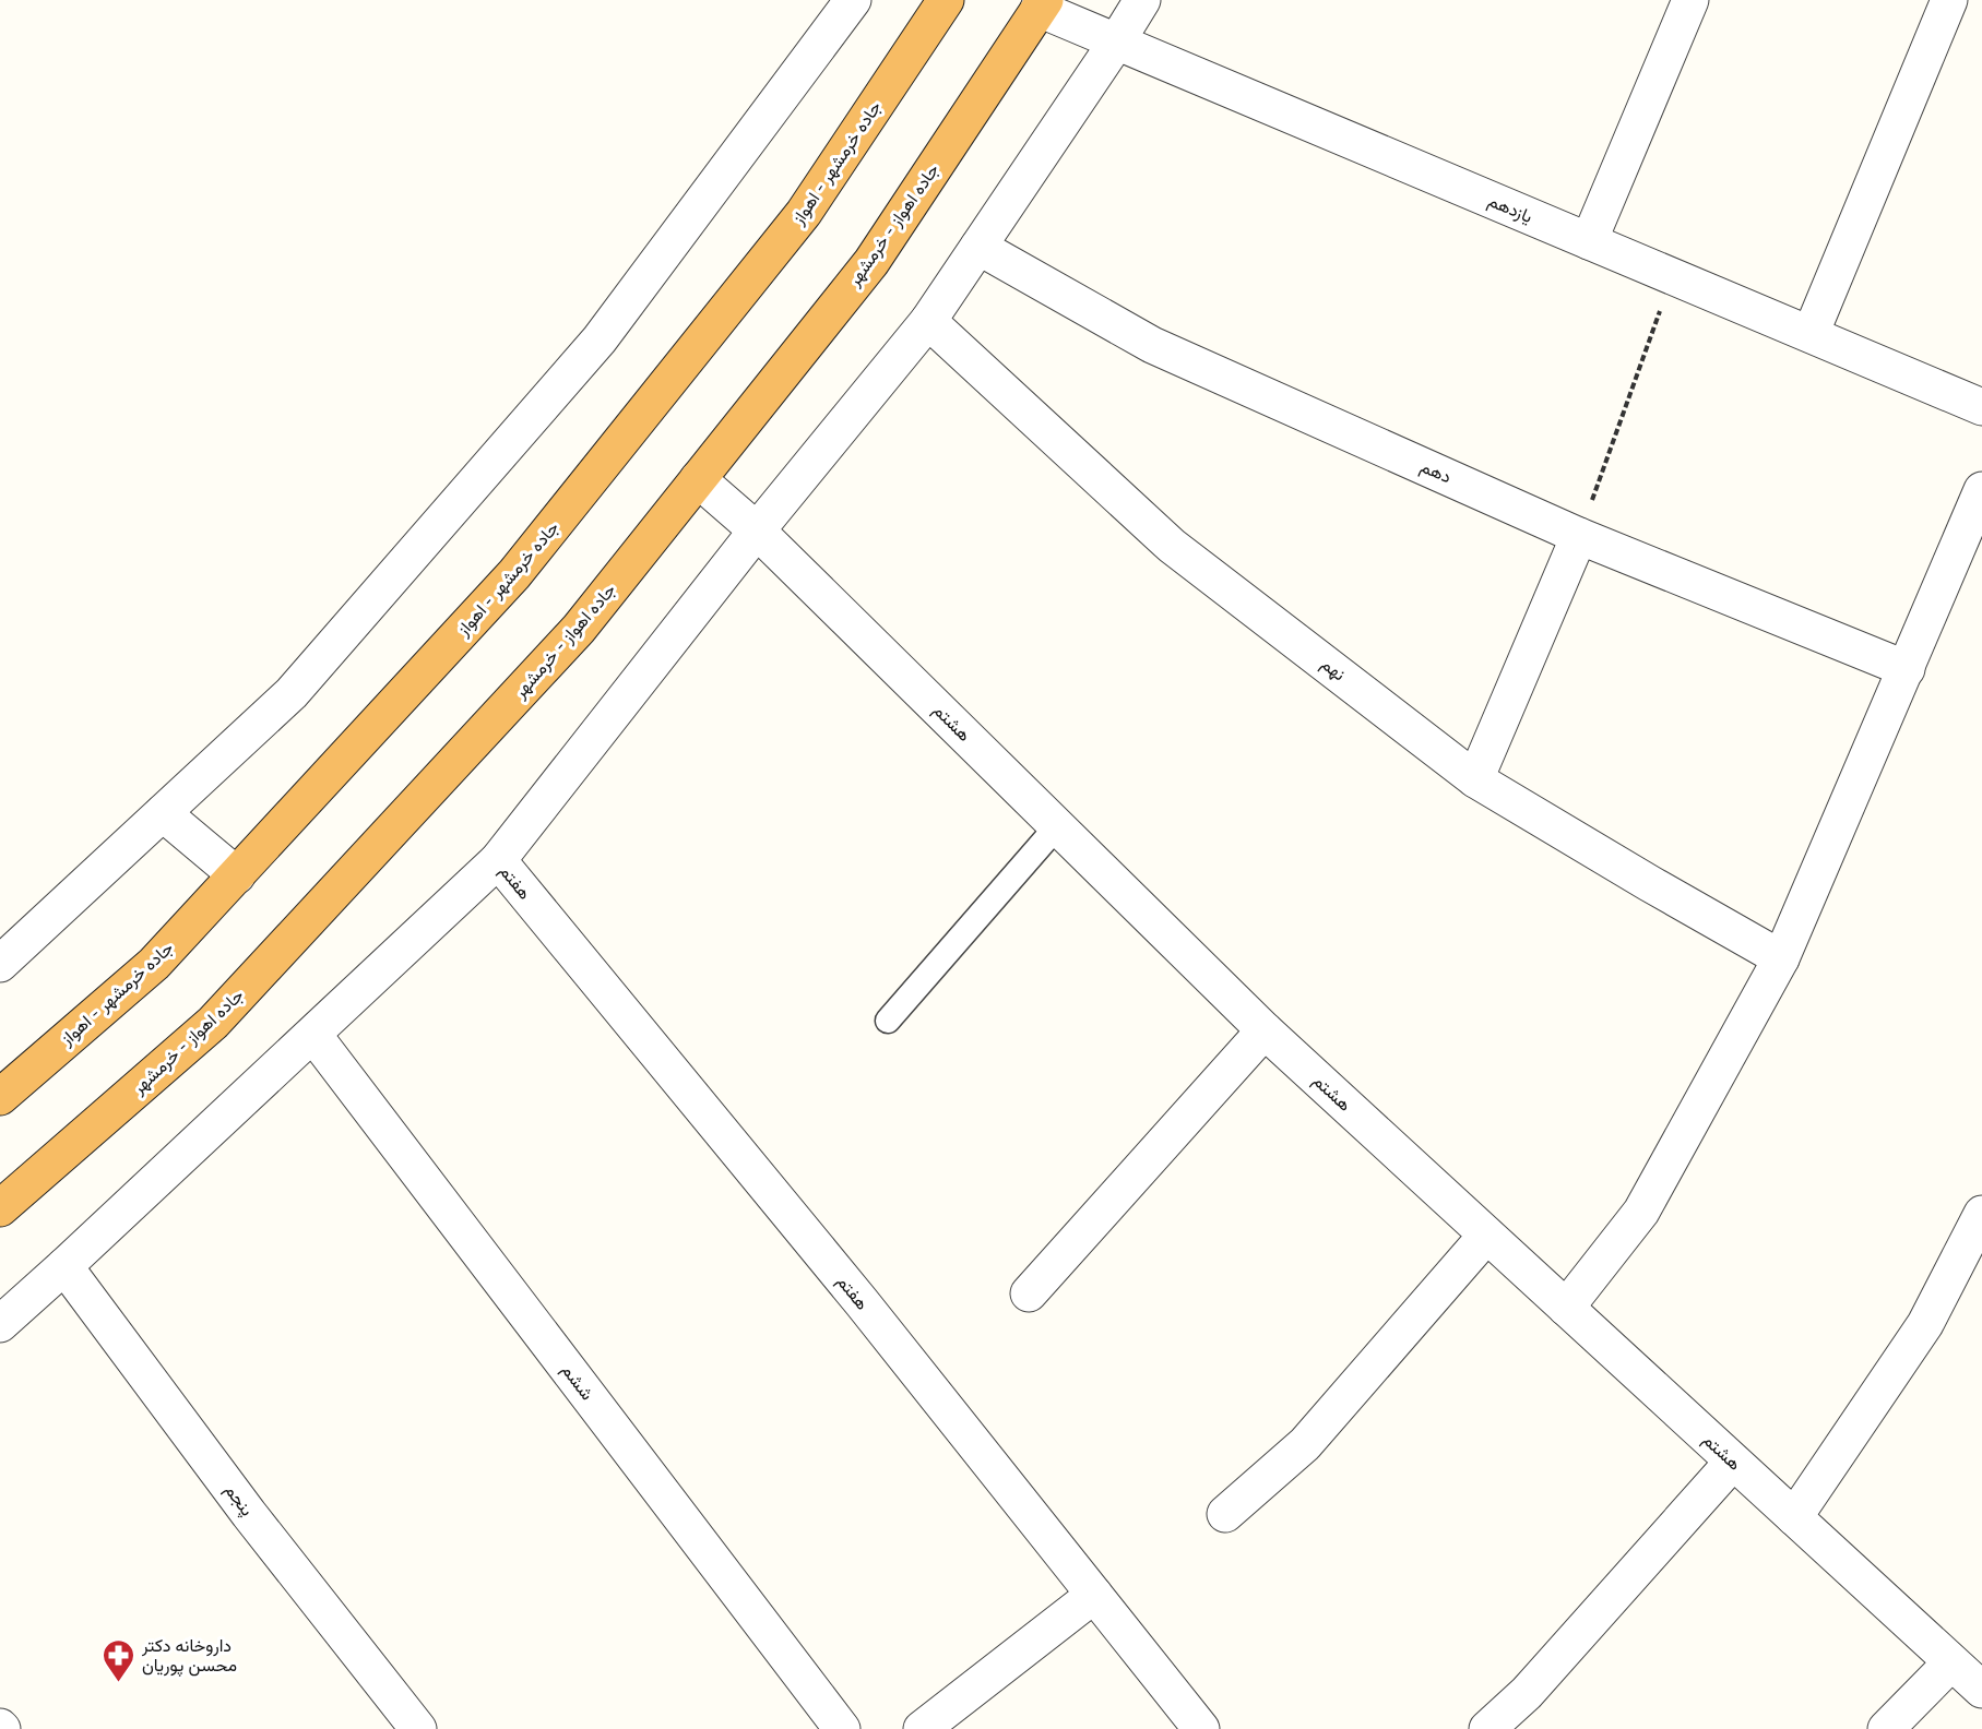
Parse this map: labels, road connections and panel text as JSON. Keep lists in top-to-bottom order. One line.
{"streets":{"highway":["جاده خرمشهر - اهواز","جاده اهواز - خرمشهر"],"street":["یازدهم","دهم","نهم","هشتم","هفتم","ششم","پنجم"]},"crossings":[["یازدهم","جاده اهواز - خرمشهر"],["جاده اهواز - خرمشهر","هشتم"]],"places":{"pharmacy":["داروخانه دکتر محسن پوریان"]}}
